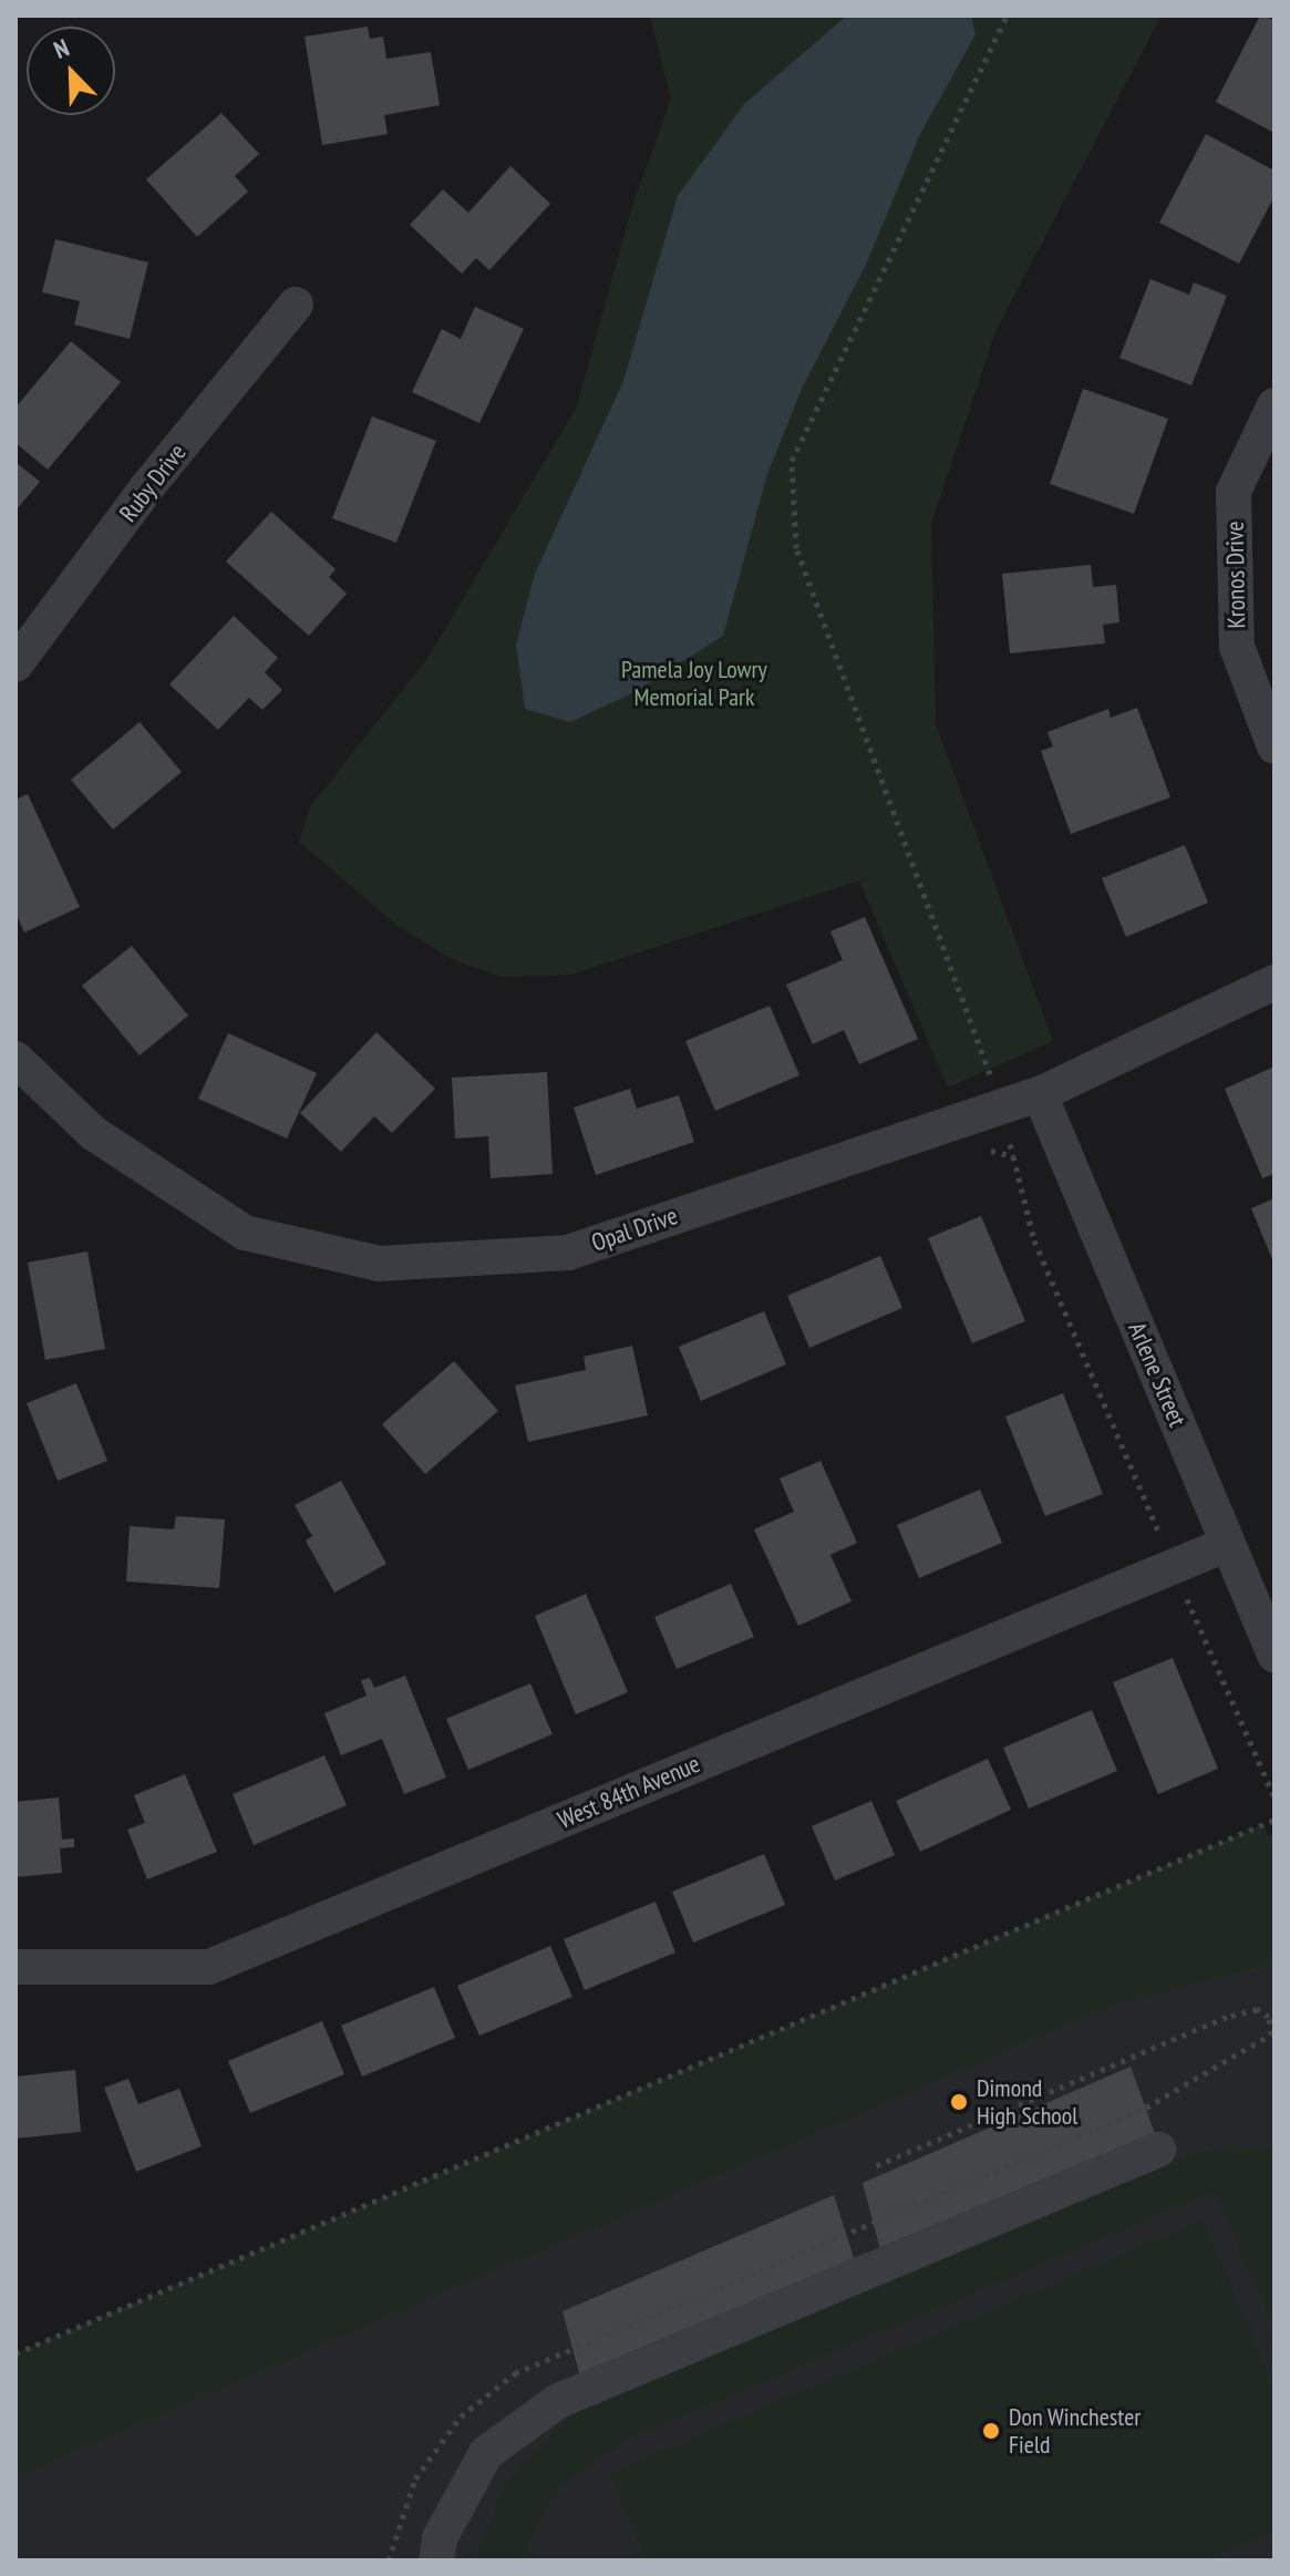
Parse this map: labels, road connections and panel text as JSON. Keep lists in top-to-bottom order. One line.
{"streets":{"street":["Ruby Drive","Kronos Drive","Opal Drive","Arlene Street","West 84th Avenue"]},"crossings":[["Opal Drive","Arlene Street"],["Arlene Street","West 84th Avenue"]],"parks":["Pamela Joy Lowry Memorial Park"],"places":["Dimond High School","Don Winchester Field"],"north":"top left"}
